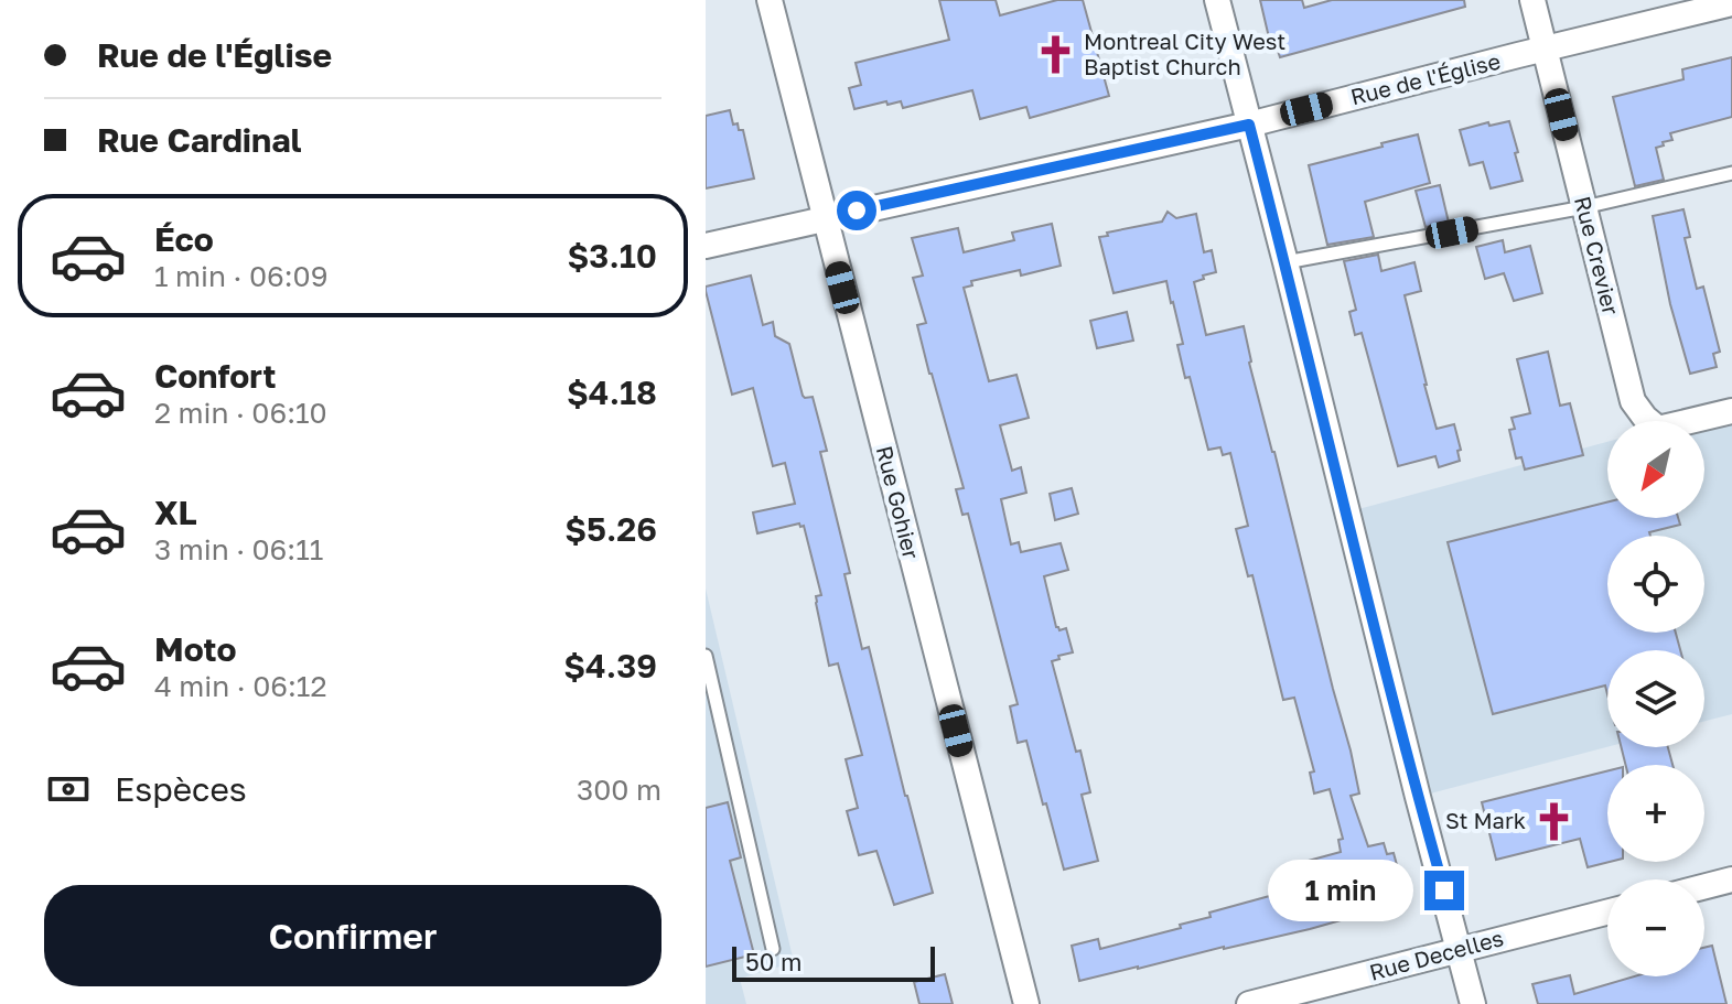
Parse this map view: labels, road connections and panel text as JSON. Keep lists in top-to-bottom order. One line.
{"streets":{"street":["Rue de l'Église","Rue Crevier","Rue Gohier","Rue Decelles"]},"crossings":[["Rue de l'Église","Rue Crevier"],["Rue de l'Église","Rue Gohier"]],"places":{"church":["Montreal City West Baptist Church","St Mark"]},"scale_bar":"50 m","north":"bottom left","page":{"banner":["Rue de l'Église","Rue Cardinal"],"list":[{"name":"Éco","note":"1 min · 06:09","value":"$3.10"},{"name":"Confort","note":"2 min · 06:10","value":"$4.18"},{"name":"XL","note":"3 min · 06:11","value":"$5.26"},{"name":"Moto","note":"4 min · 06:12","value":"$4.39"}],"map_buttons":["+","−"],"pay":["Espèces","300 m"],"bubble":"1 min","buttons":"Confirmer","scale":"50 m"}}
